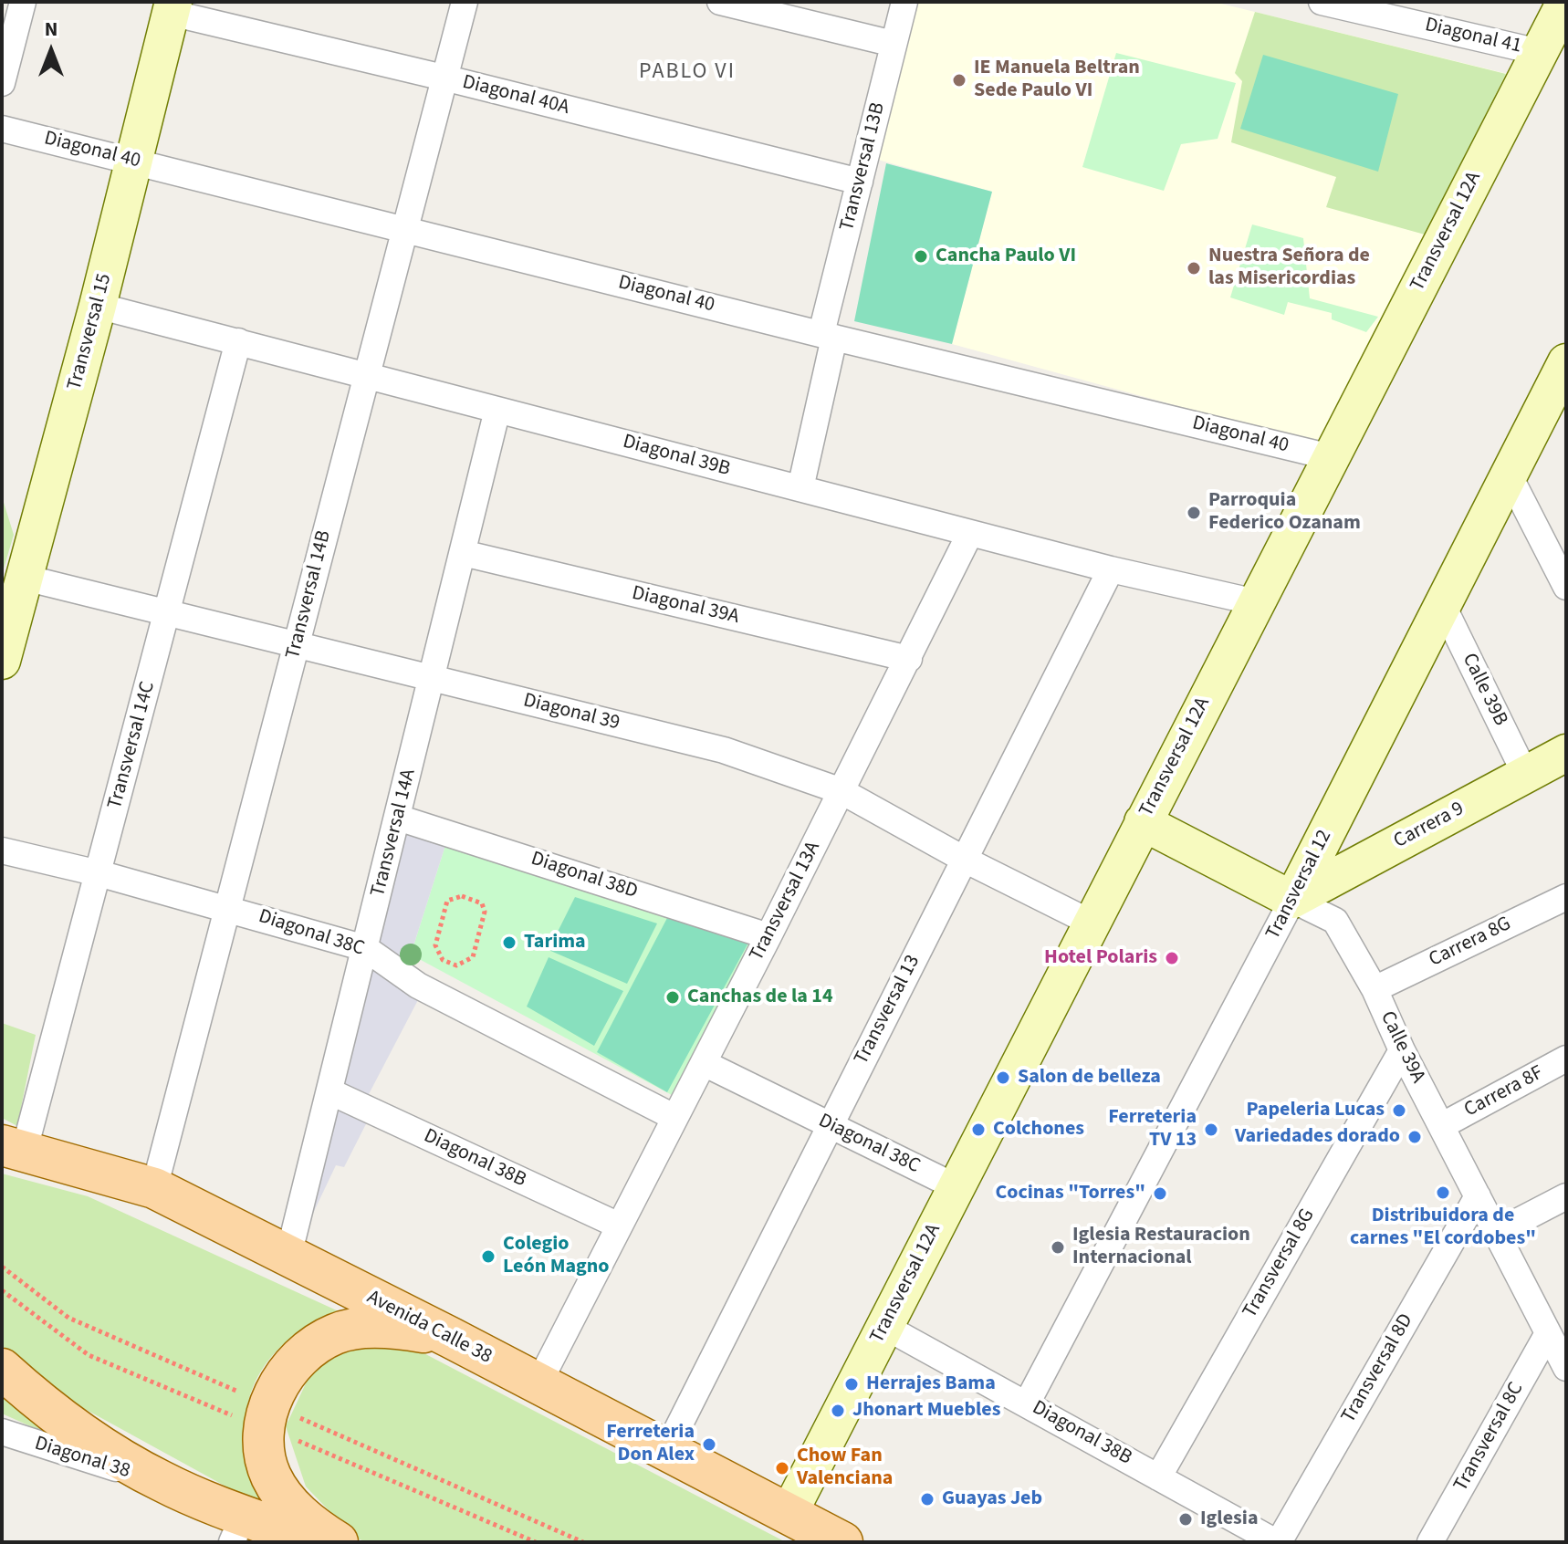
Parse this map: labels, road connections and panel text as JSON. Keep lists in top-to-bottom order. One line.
{"streets":{"main road":["Avenida Calle 38"],"street":["Diagonal 41","Diagonal 40A","Diagonal 40","Transversal 13B","Transversal 12A","Transversal 15","Diagonal 39B","Transversal 14B","Diagonal 39A","Calle 39B","Diagonal 39","Transversal 14C","Carrera 9","Transversal 14A","Diagonal 38D","Transversal 12","Transversal 13A","Diagonal 38C","Carrera 8G","Transversal 13","Calle 39A","Carrera 8F","Diagonal 38B","Transversal 8G","Transversal 8D","Transversal 8C","Diagonal 38"]},"crossings":[["Diagonal 41","Transversal 12A"],["Diagonal 40A","Transversal 13B"],["Diagonal 40A","Transversal 15"],["Diagonal 40A","Transversal 14B"],["Diagonal 40","Transversal 13B"],["Diagonal 40","Transversal 12A"],["Diagonal 40","Transversal 15"],["Diagonal 40","Transversal 14B"],["Transversal 13B","Diagonal 39B"],["Transversal 12A","Diagonal 39B"],["Transversal 12A","Diagonal 39"],["Transversal 12A","Diagonal 38C"],["Transversal 12A","Calle 39A"],["Transversal 12A","Diagonal 38B"],["Transversal 12A","Avenida Calle 38"],["Transversal 15","Diagonal 39B"],["Transversal 15","Diagonal 39"],["Diagonal 39B","Transversal 14B"],["Diagonal 39B","Transversal 14C"],["Diagonal 39B","Transversal 14A"],["Diagonal 39B","Transversal 13A"],["Diagonal 39B","Transversal 13"],["Transversal 14B","Diagonal 39"],["Transversal 14B","Diagonal 38C"],["Transversal 14B","Avenida Calle 38"],["Diagonal 39A","Transversal 14A"],["Diagonal 39A","Transversal 13A"],["Calle 39B","Carrera 9"],["Calle 39B","Transversal 12"],["Diagonal 39","Transversal 14C"],["Diagonal 39","Transversal 14A"],["Diagonal 39","Transversal 13A"],["Diagonal 39","Transversal 13"],["Transversal 14C","Diagonal 38C"],["Transversal 14C","Avenida Calle 38"],["Carrera 9","Transversal 12"],["Carrera 9","Calle 39A"],["Transversal 14A","Diagonal 38D"],["Transversal 14A","Diagonal 38C"],["Transversal 14A","Diagonal 38B"],["Transversal 14A","Avenida Calle 38"],["Diagonal 38D","Transversal 13A"],["Transversal 12","Calle 39A"],["Transversal 12","Diagonal 38B"],["Transversal 13A","Diagonal 38C"],["Transversal 13A","Diagonal 38B"],["Transversal 13A","Avenida Calle 38"],["Diagonal 38C","Transversal 13"],["Carrera 8G","Calle 39A"],["Transversal 13","Avenida Calle 38"],["Calle 39A","Carrera 8F"],["Calle 39A","Transversal 8G"],["Calle 39A","Transversal 8D"],["Calle 39A","Transversal 8C"],["Diagonal 38B","Transversal 8G"],["Diagonal 38B","Transversal 8D"]],"districts":["PABLO VI"],"places":["IE Manuela Beltran Sede Paulo VI","Cancha Paulo VI","Nuestra Señora de las Misericordias","Parroquia Federico Ozanam","Tarima","Hotel Polaris","Canchas de la 14","Salon de belleza","Papeleria Lucas","Colchones","Ferreteria TV 13","Variedades dorado","Distribuidora de carnes \"El cordobes\"","Cocinas \"Torres\"","Iglesia Restauracion Internacional","Colegio León Magno","Herrajes Bama","Jhonart Muebles","Ferreteria Don Alex","Chow Fan Valenciana","Guayas Jeb","Iglesia"],"north":"top"}
